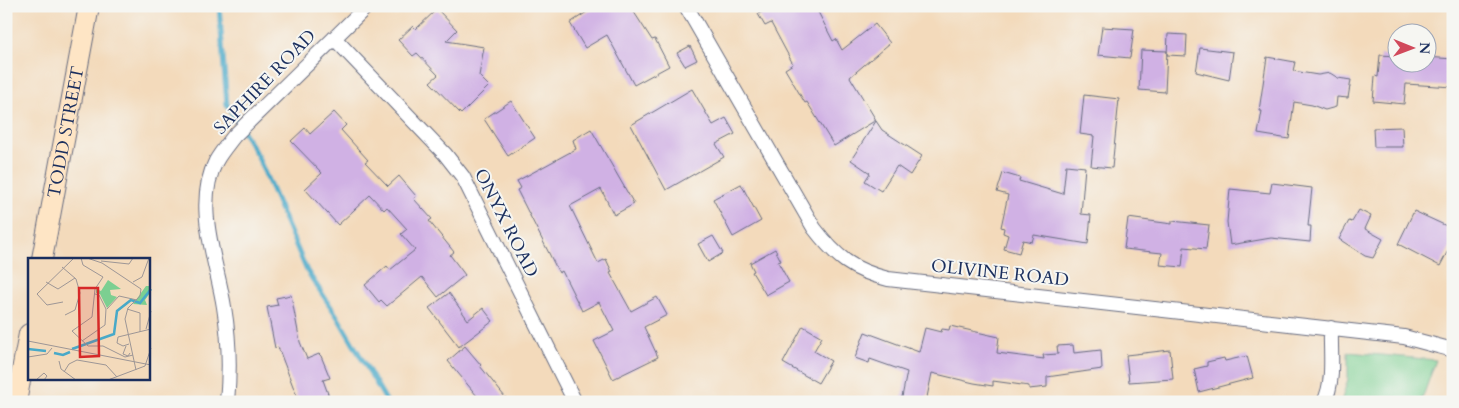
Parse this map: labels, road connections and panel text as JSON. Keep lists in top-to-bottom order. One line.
{"streets":{"street":["SAPHIRE ROAD","TODD STREET","ONYX ROAD","OLIVINE ROAD"]},"crossings":[["SAPHIRE ROAD","ONYX ROAD"]],"north":"right"}
